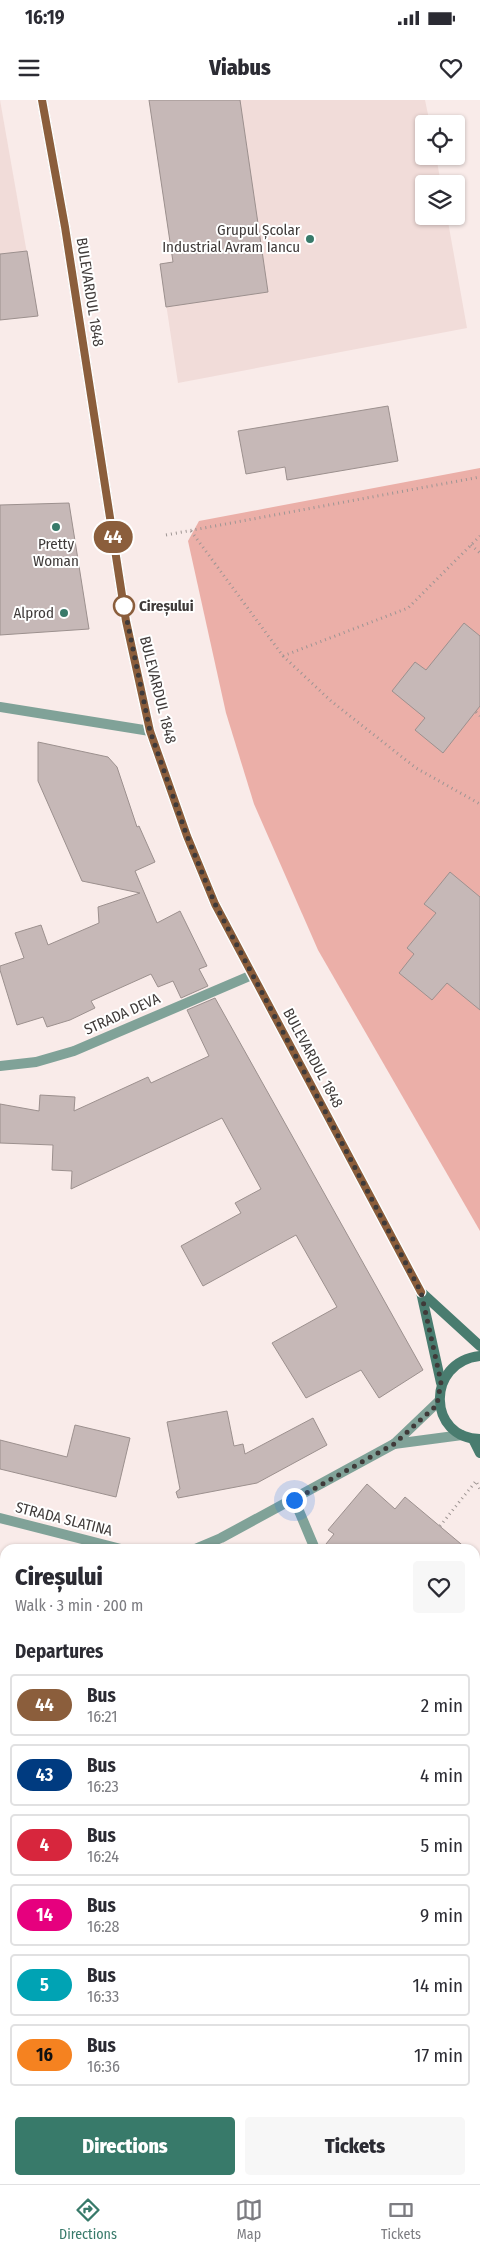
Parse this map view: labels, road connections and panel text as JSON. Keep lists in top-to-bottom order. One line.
{"streets":{"street":["BULEVARDUL 1848","STRADA DEVA","STRADA SLATINA"]},"crossings":[["BULEVARDUL 1848","STRADA DEVA"]],"places":["Grupul Școlar Industrial Avram Iancu","Pretty Woman","Cireșului","Alprod"],"lines":["bus line 44"],"page":{"status":"16:19","header":"Viabus","on_map":"44","heading":[["Cireșului","Walk · 3 min · 200 m"],"Departures"],"list":[{"mark":"44","name":"Bus","note":"16:21","value":"2 min"},{"mark":"43","name":"Bus","note":"16:23","value":"4 min"},{"mark":"4","name":"Bus","note":"16:24","value":"5 min"},{"mark":"14","name":"Bus","note":"16:28","value":"9 min"},{"mark":"5","name":"Bus","note":"16:33","value":"14 min"},{"mark":"16","name":"Bus","note":"16:36","value":"17 min"}],"buttons":["Directions","Tickets"],"tabs":["Directions","Map","Tickets"]}}
